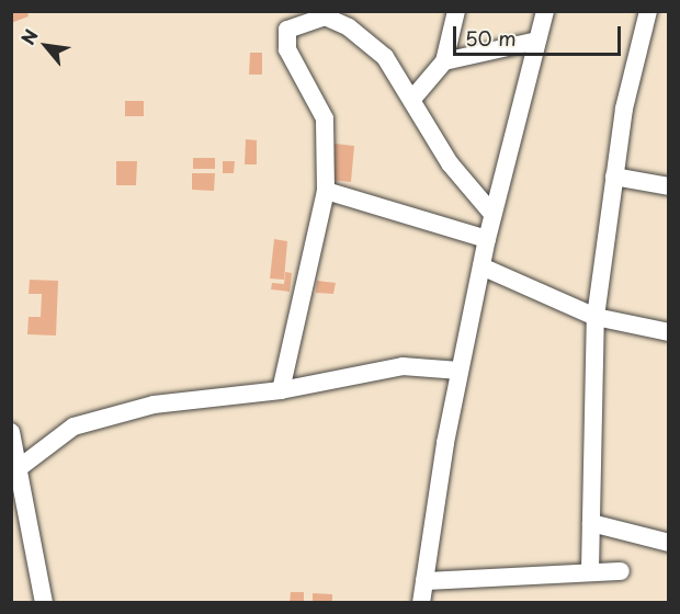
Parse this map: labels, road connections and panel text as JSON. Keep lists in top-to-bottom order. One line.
{"scale_bar":"50 m","north":"top left"}
